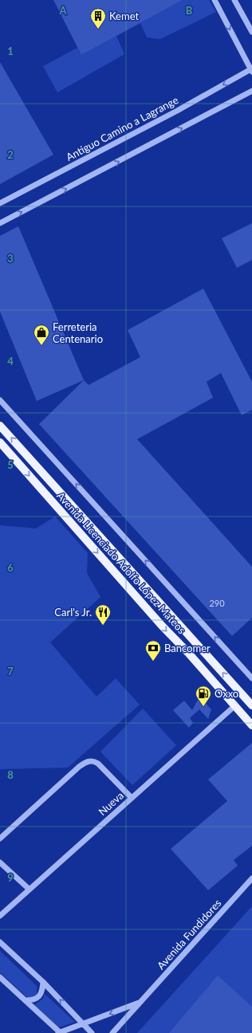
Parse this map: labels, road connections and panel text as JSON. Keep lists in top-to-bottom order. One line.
{"streets":{"main road":["Avenida Licenciado Adolfo López Mateos"],"street":["Antiguo Camino a Lagrange","Nueva","Avenida Fundidores"]},"crossings":[["Avenida Licenciado Adolfo López Mateos","Nueva"]],"places":{"building":["Kemet"],"shop":["Ferreteria Centenario"],"restaurant":["Carl's Jr."],"bank":["Bancomer"],"fuel station":["Oxxo"]},"house_numbers":["290"],"grid":{"columns":["A","B"],"rows":["1","2","3","4","5","6","7","8","9"]}}
